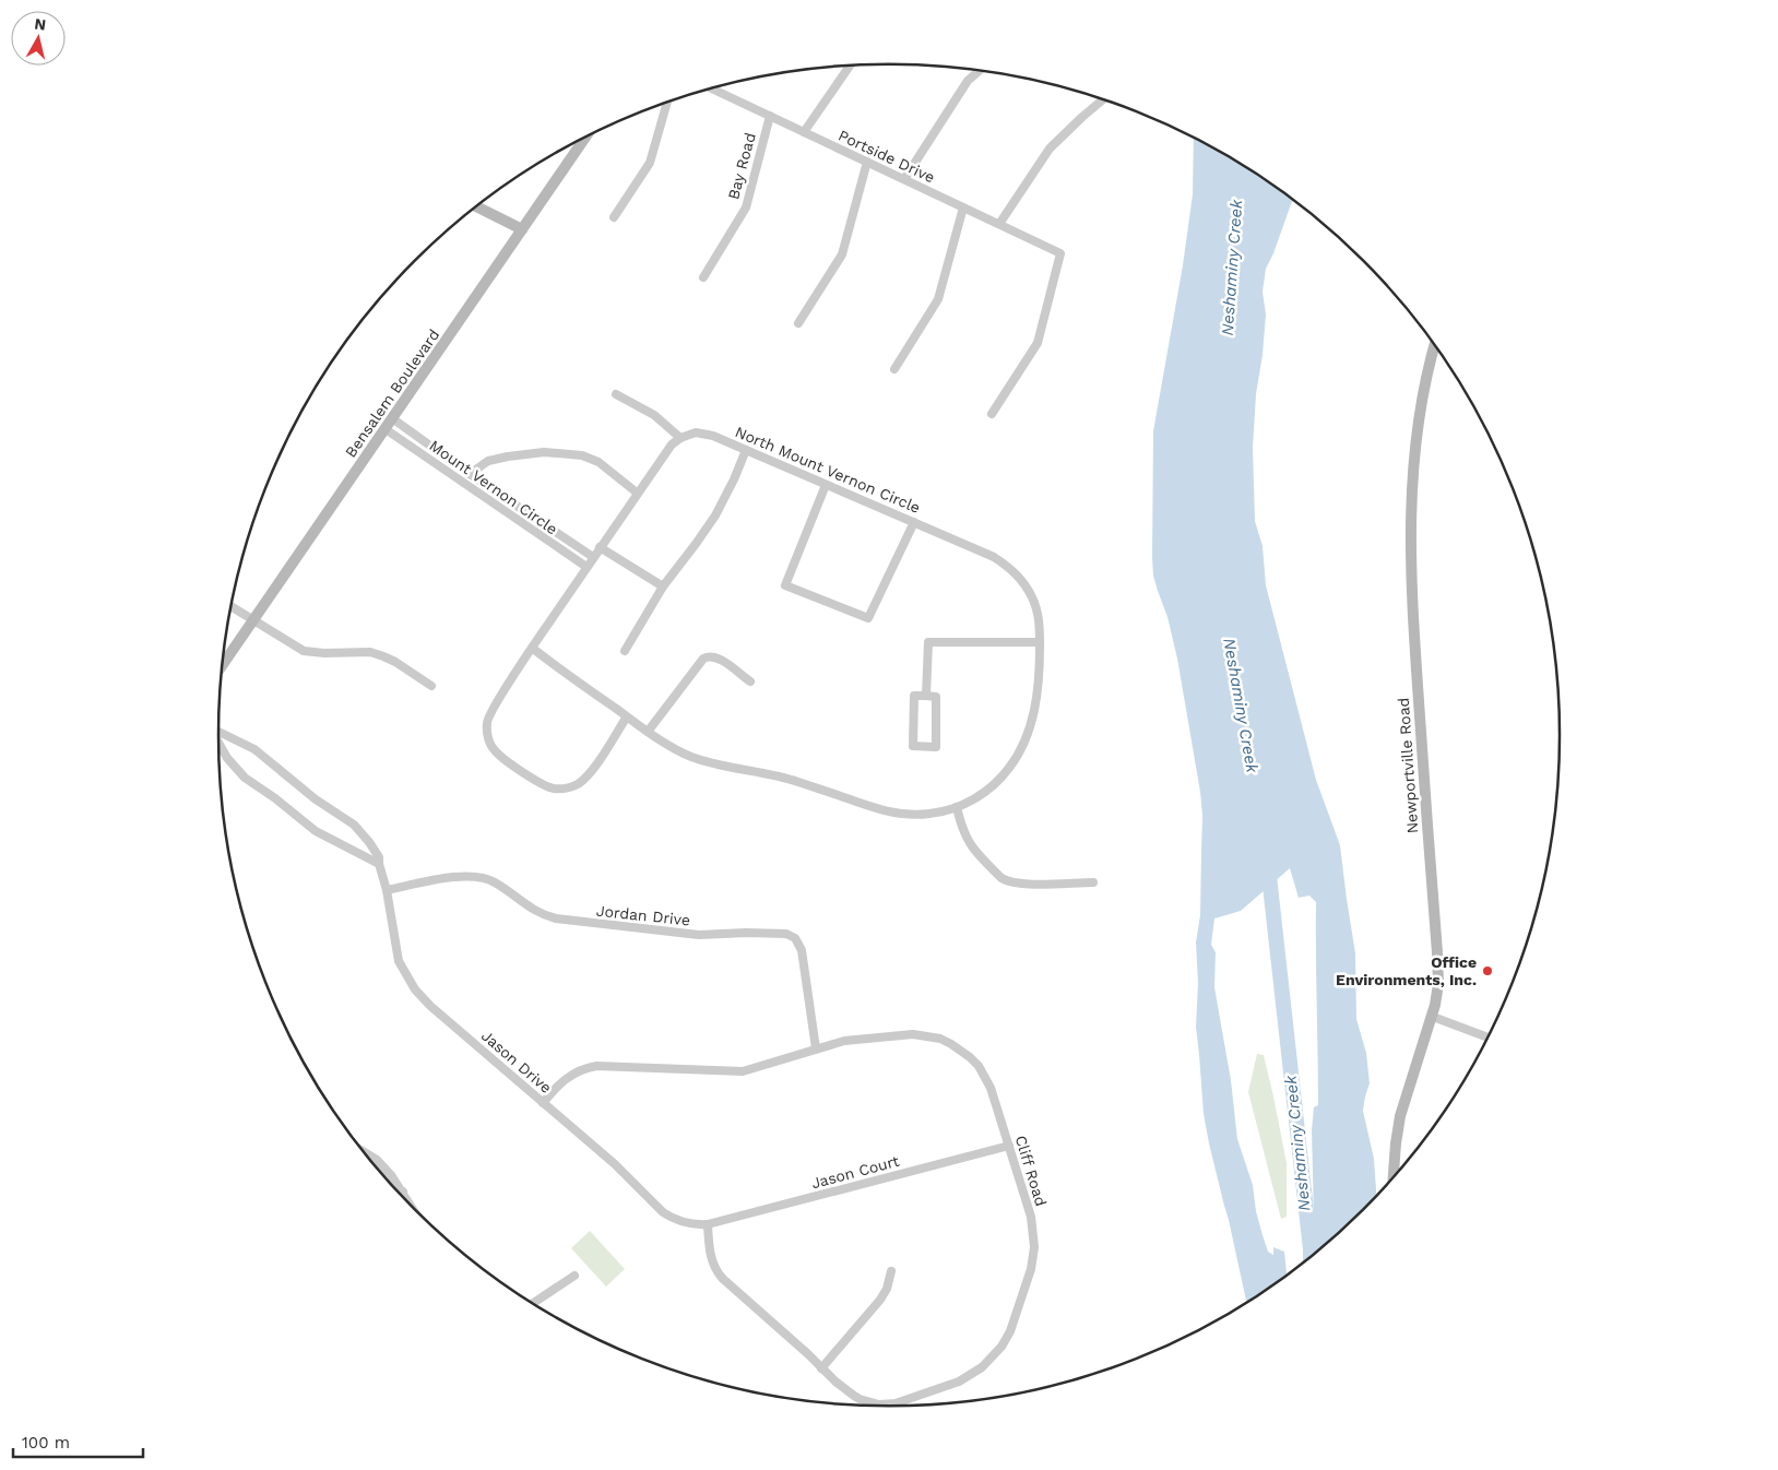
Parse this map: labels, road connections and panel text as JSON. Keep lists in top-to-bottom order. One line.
{"streets":{"main road":["Bensalem Boulevard","Newportville Road"],"street":["Portside Drive","Bay Road","North Mount Vernon Circle","Mount Vernon Circle","Jordan Drive","Jason Drive","Cliff Road","Jason Court"]},"crossings":[["Portside Drive","Bay Road"],["Bensalem Boulevard","Mount Vernon Circle"],["Jordan Drive","Jason Drive"],["Jordan Drive","Cliff Road"],["Jason Drive","Cliff Road"],["Jason Drive","Jason Court"],["Cliff Road","Jason Court"]],"water":["Neshaminy Creek"],"places":["Office Environments, Inc."],"scale_bar":"100 m","north":"top"}
